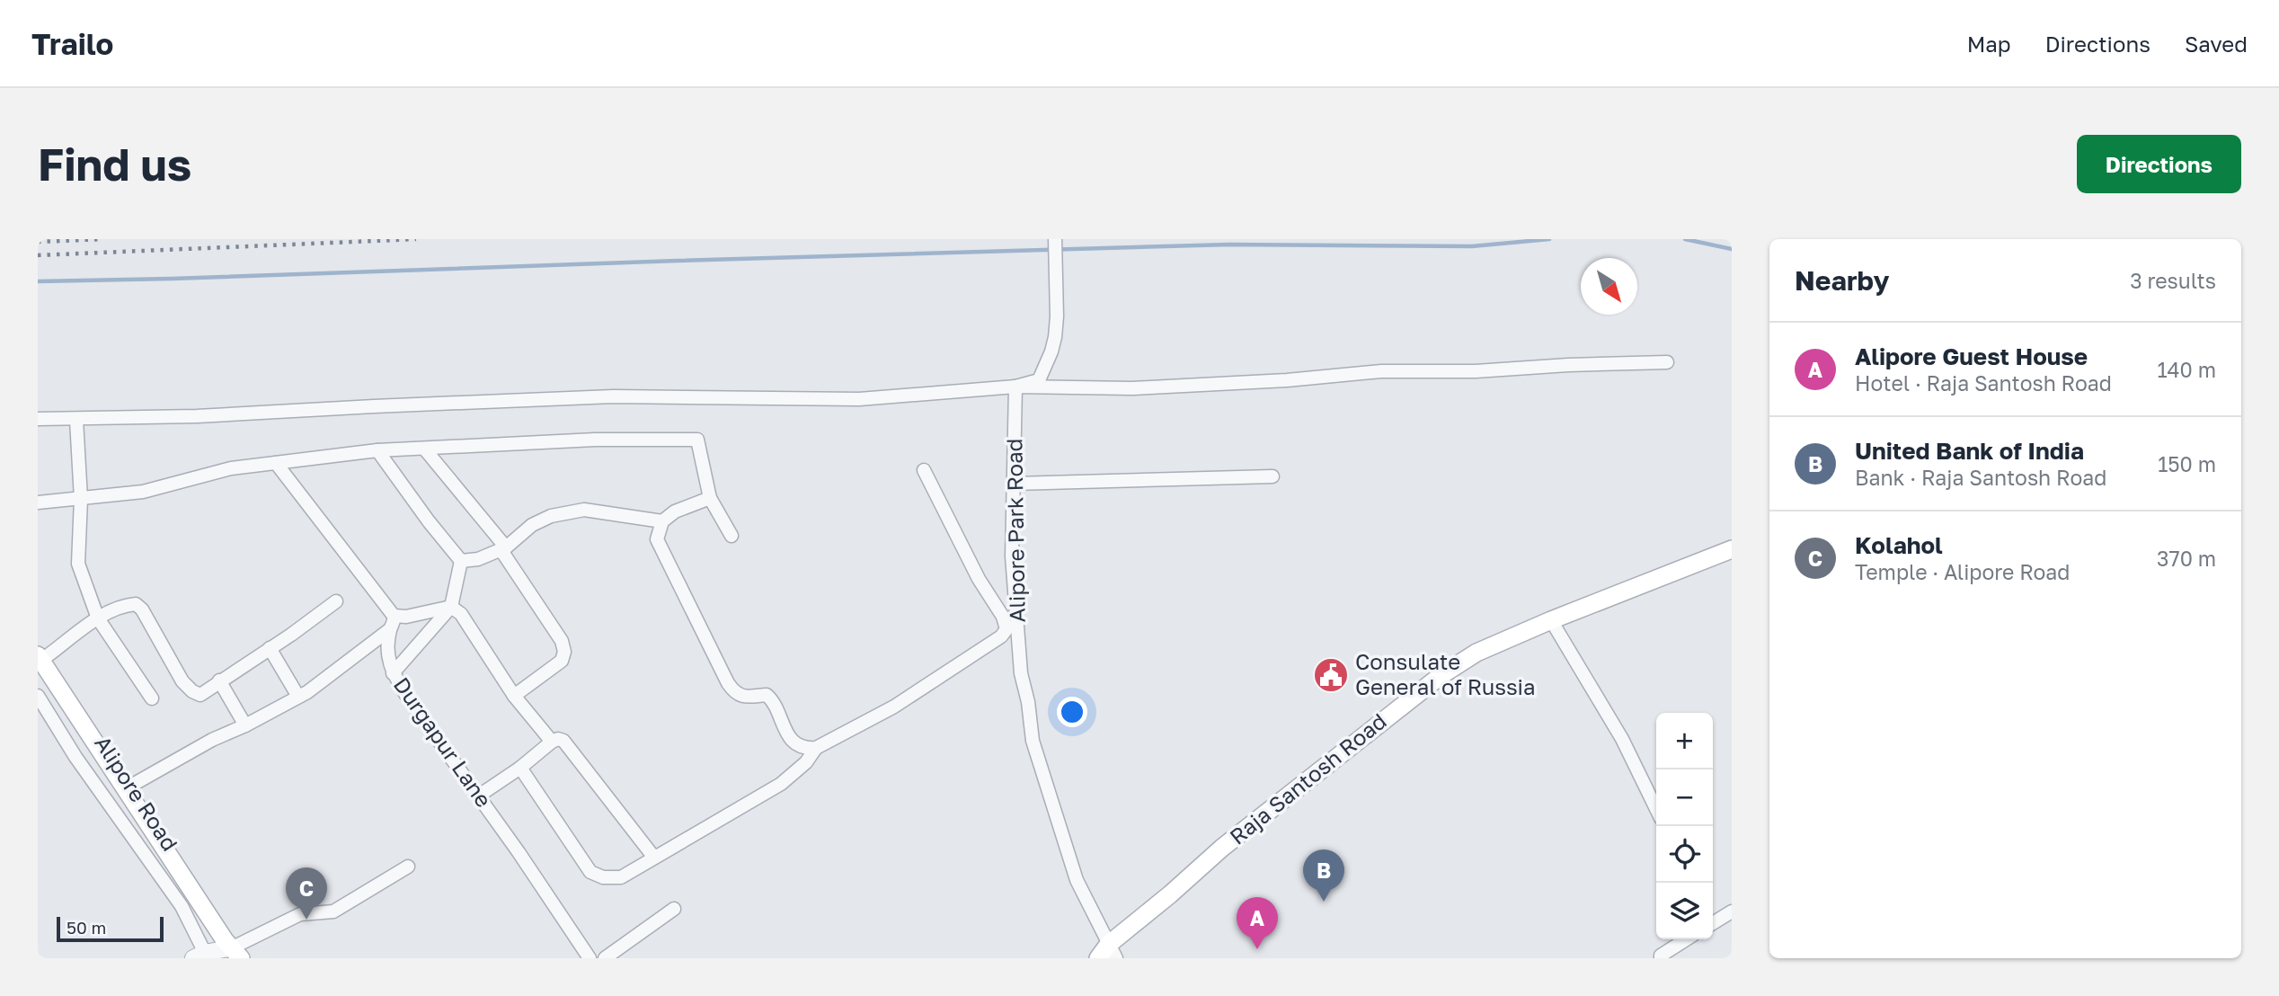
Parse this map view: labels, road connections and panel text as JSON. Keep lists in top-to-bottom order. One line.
{"streets":{"main road":["Raja Santosh Road","Alipore Road"],"street":["Alipore Park Road","Durgapur Lane"]},"crossings":[["Alipore Park Road","Raja Santosh Road"]],"places":{"public building":["Consulate General of Russia"]},"scale_bar":"50 m","north":"bottom right","page":{"header":"Trailo","nav":["Map","Directions","Saved"],"buttons":"Directions","title":"Find us","heading":["Nearby","3 results"],"list":[{"mark":"A","name":"Alipore Guest House","note":"Hotel · Raja Santosh Road","value":"140 m"},{"mark":"B","name":"United Bank of India","note":"Bank · Raja Santosh Road","value":"150 m"},{"mark":"C","name":"Kolahol","note":"Temple · Alipore Road","value":"370 m"}],"map_buttons":["+","−"],"pins":["B","C","A"],"scale":"50 m"}}
